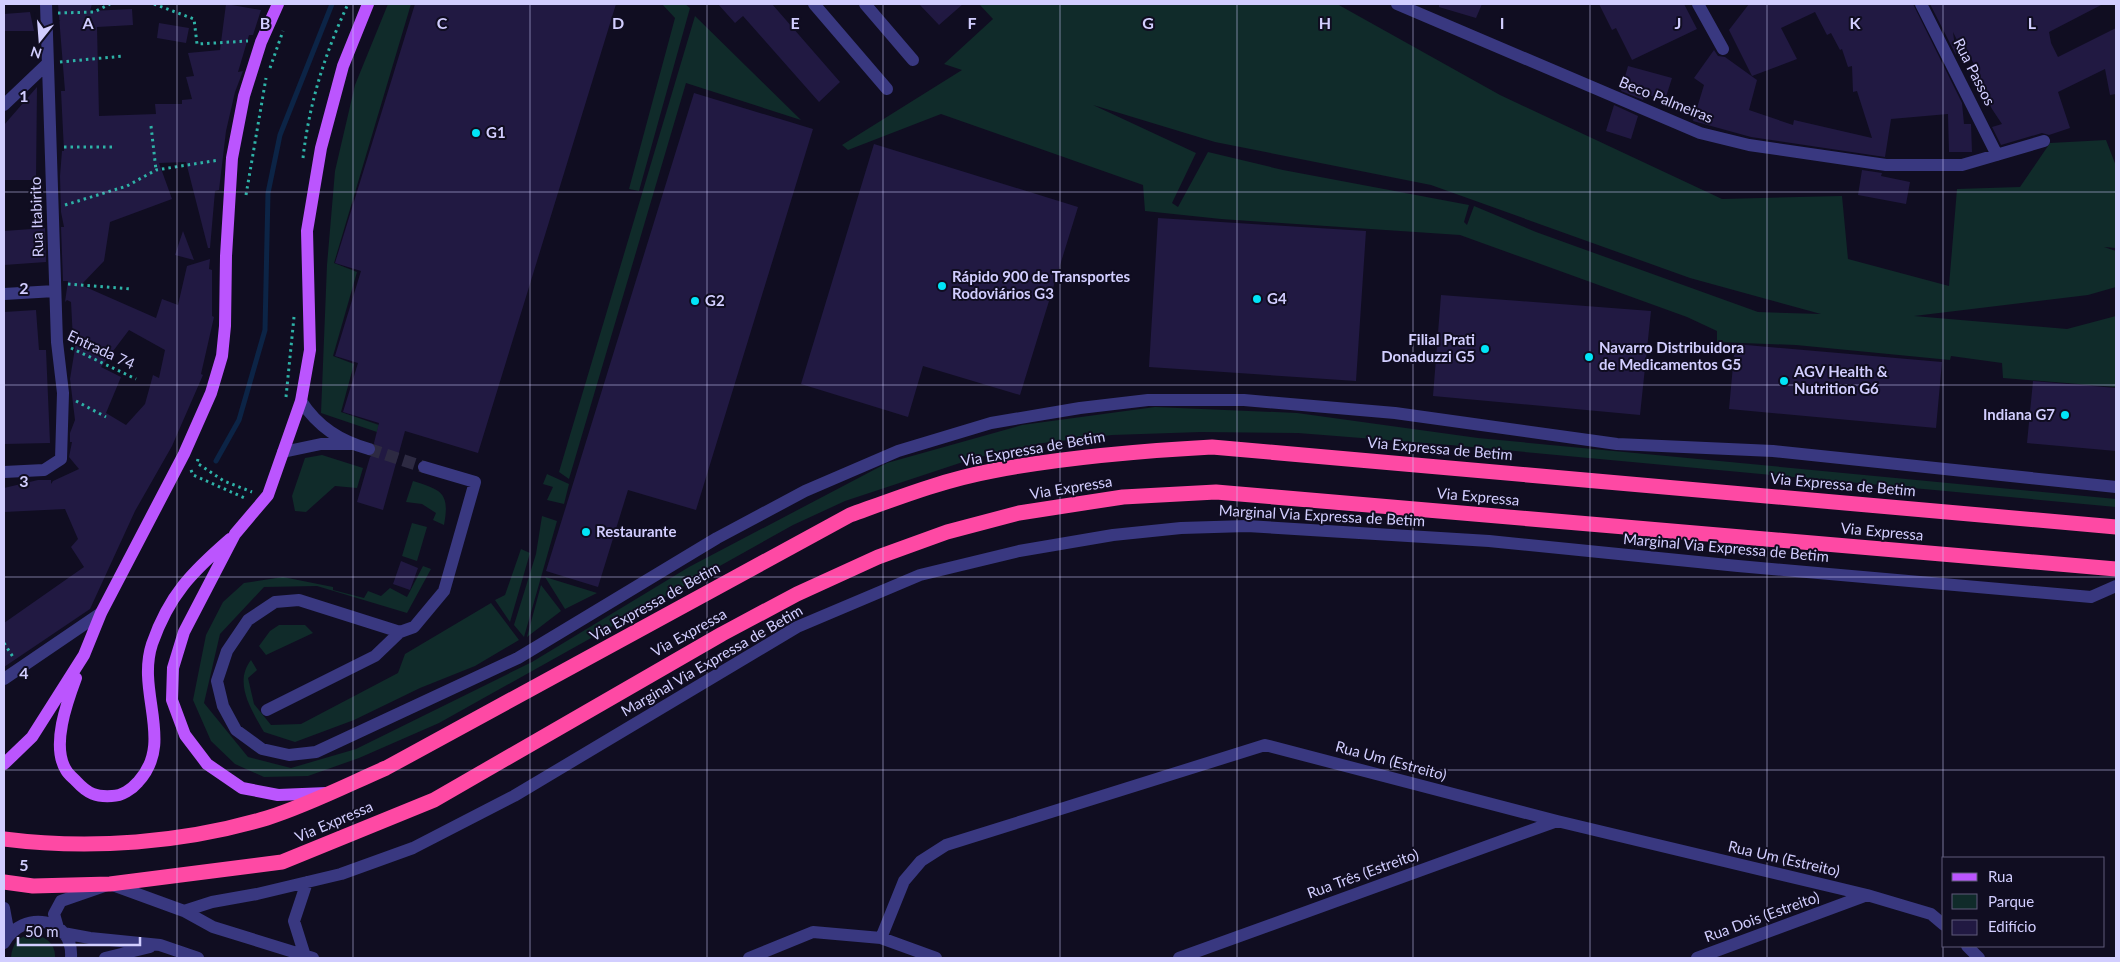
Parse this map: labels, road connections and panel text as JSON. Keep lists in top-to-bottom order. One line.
{"streets":{"highway":["Via Expressa de Betim","Via Expressa"],"street":["Rua Passos","Beco Palmeiras","Rua Itabirito","Marginal Via Expressa de Betim","Rua Um (Estreito)","Rua Três (Estreito)","Rua Dois (Estreito)"],"path":["Entrada 74"]},"crossings":[["Rua Passos","Beco Palmeiras"],["Rua Itabirito","Entrada 74"],["Rua Um (Estreito)","Rua Três (Estreito)"],["Rua Um (Estreito)","Rua Dois (Estreito)"]],"places":["G1","Rápido 900 de Transportes Rodoviários G3","G4","G2","Filial Prati Donaduzzi G5","Navarro Distribuidora de Medicamentos G5","AGV Health & Nutrition G6","Indiana G7","Restaurante"],"legend":["Rua","Parque","Edifício"],"scale_bar":"50 m","north":"bottom","grid":{"columns":["A","B","C","D","E","F","G","H","I","J","K","L"],"rows":["1","2","3","4","5"]}}
